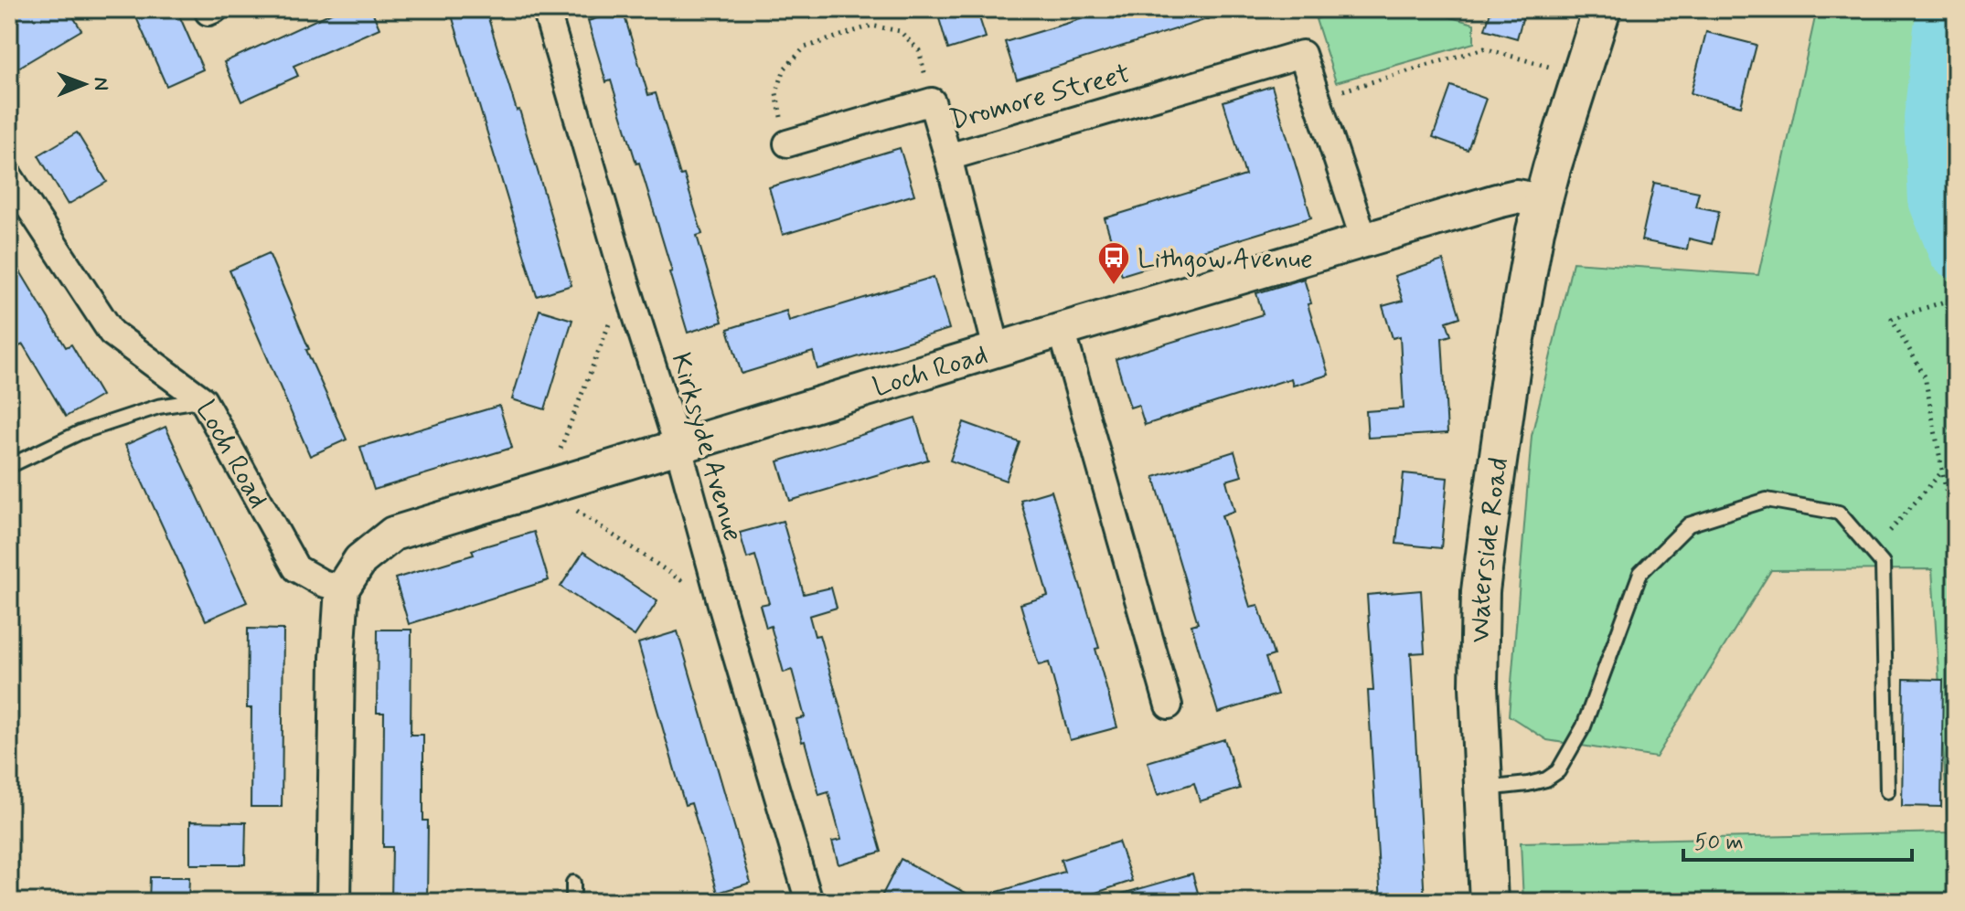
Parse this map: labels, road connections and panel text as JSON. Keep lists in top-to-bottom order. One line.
{"streets":{"main road":["Waterside Road"],"street":["Dromore Street","Loch Road","Kirksyde Avenue"]},"crossings":[["Loch Road","Kirksyde Avenue"],["Loch Road","Waterside Road"]],"places":{"bus stop":["Lithgow Avenue"]},"scale_bar":"50 m","north":"right"}
